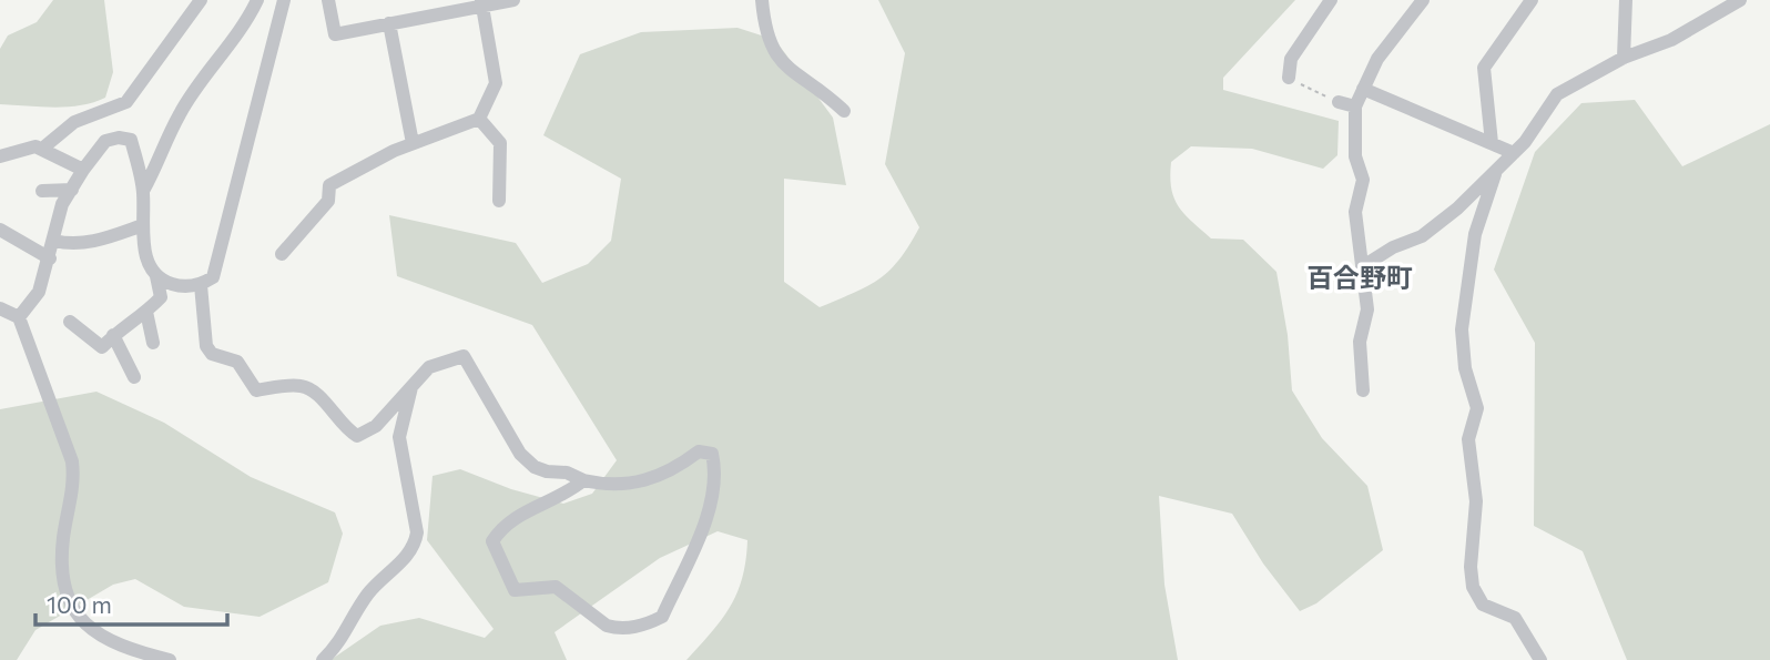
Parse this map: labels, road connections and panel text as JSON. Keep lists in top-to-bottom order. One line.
{"districts":["百合野町"],"scale_bar":"100 m"}
